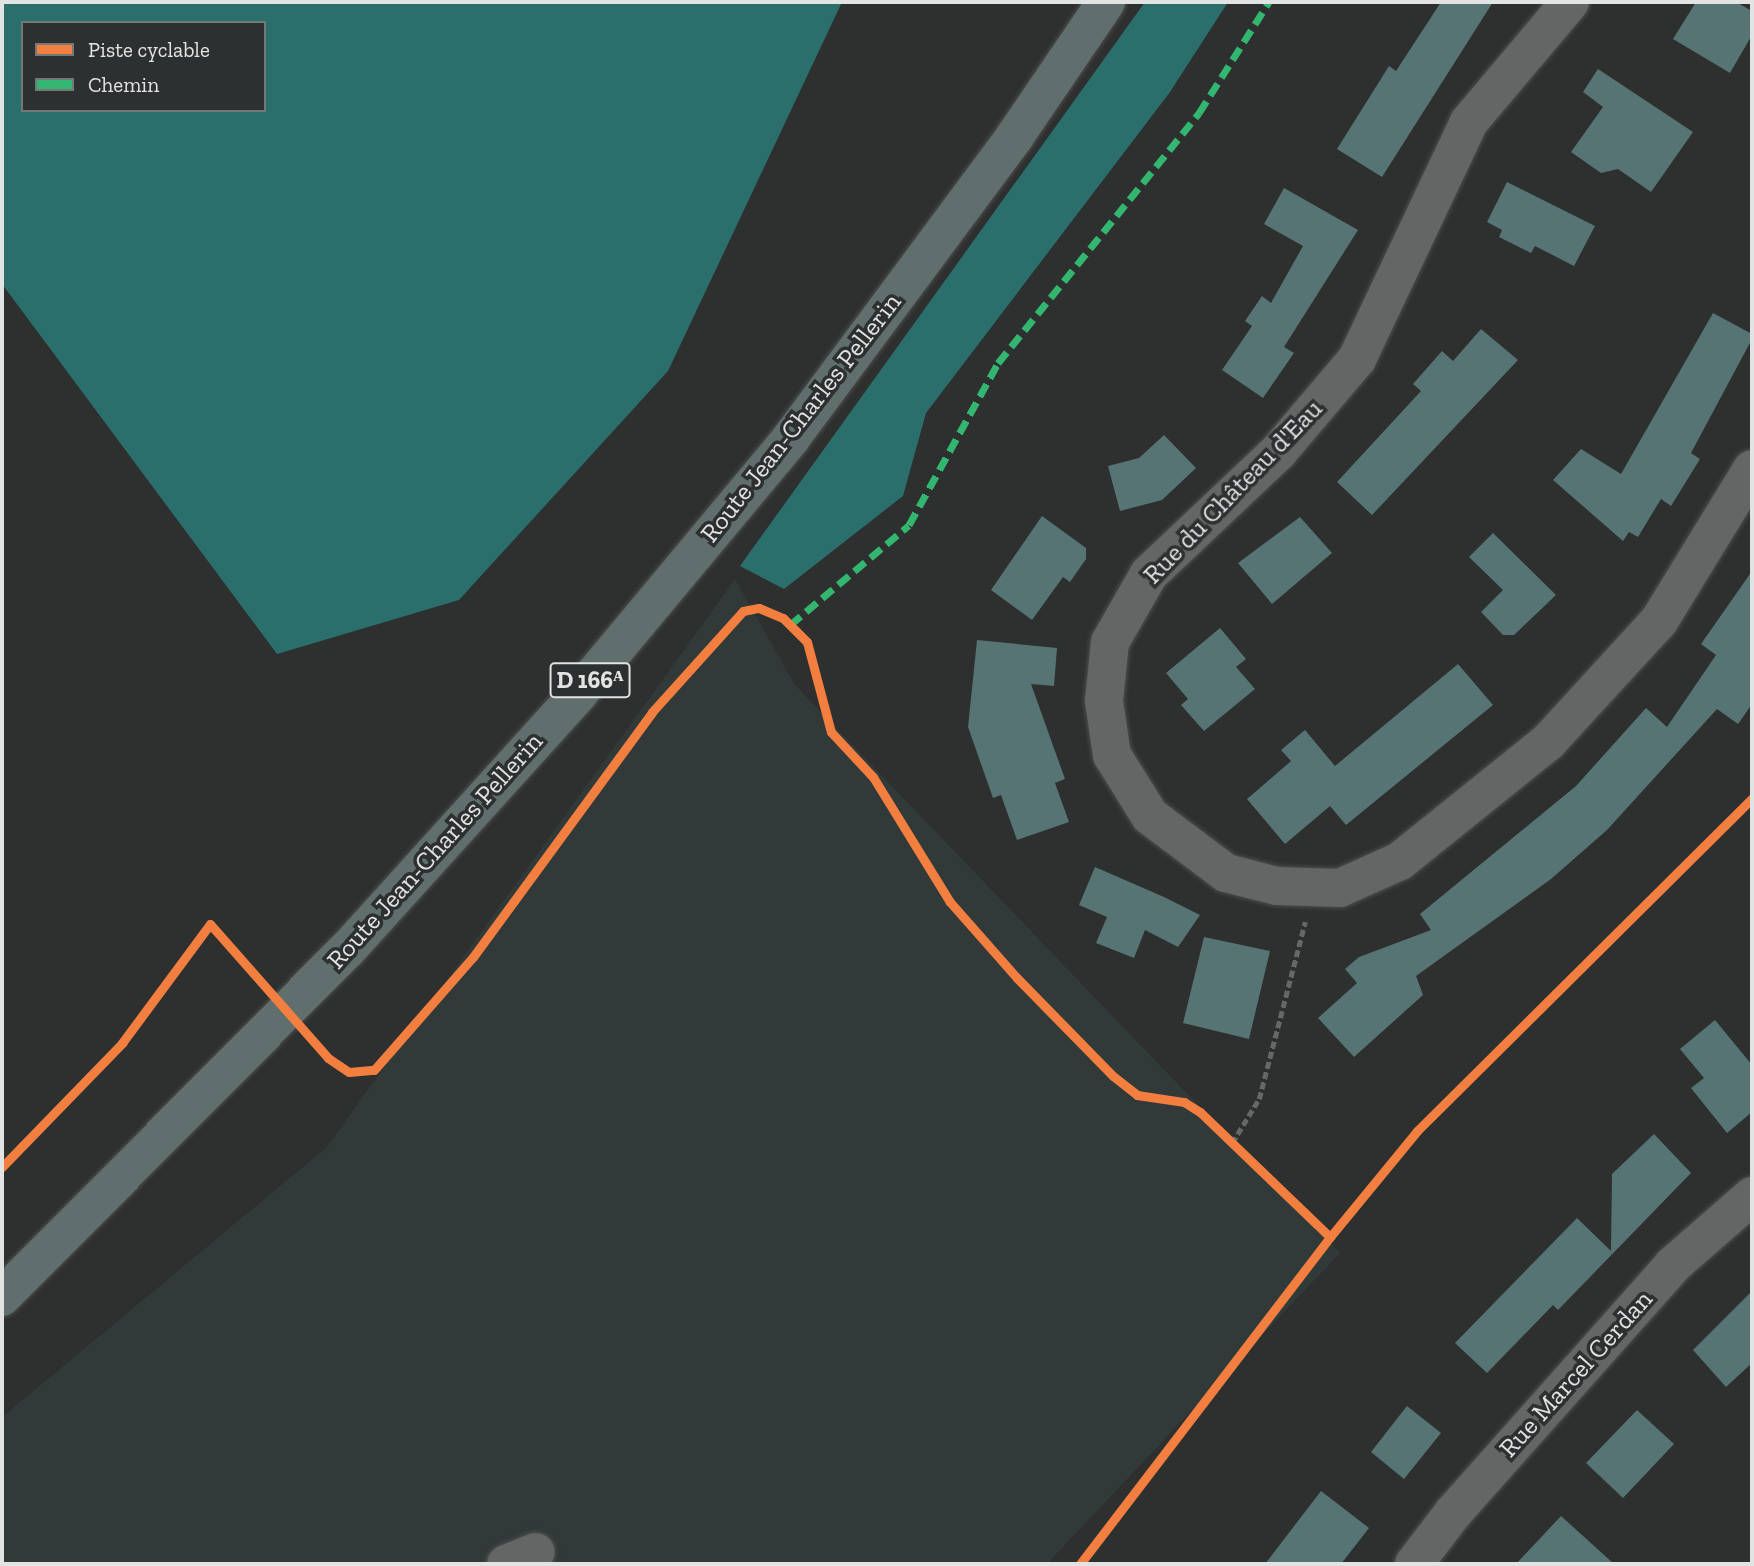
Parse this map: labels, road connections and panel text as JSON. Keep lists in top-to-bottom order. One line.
{"streets":{"main road":["Route Jean-Charles Pellerin","D 166ᴬ"],"street":["Rue du Château d'Eau","Rue Marcel Cerdan"]},"legend":["Piste cyclable","Chemin"]}
